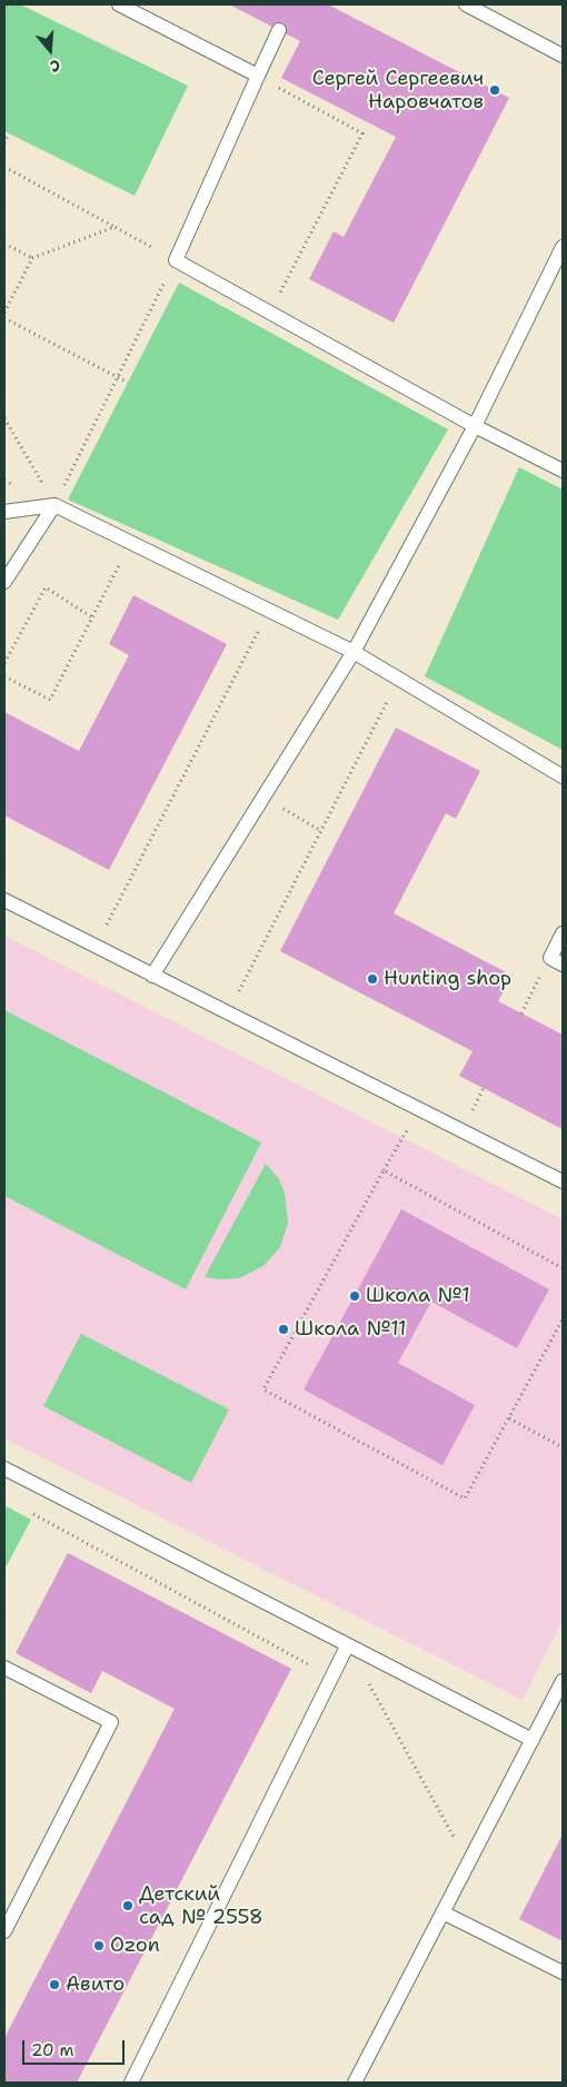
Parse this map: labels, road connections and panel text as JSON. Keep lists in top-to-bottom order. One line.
{"places":["Сергей Сергеевич Наровчатов","Hunting shop","Школа №1","Школа №11","Детский сад № 2558","Ozon","Авито"],"scale_bar":"20 m","north":"bottom"}
